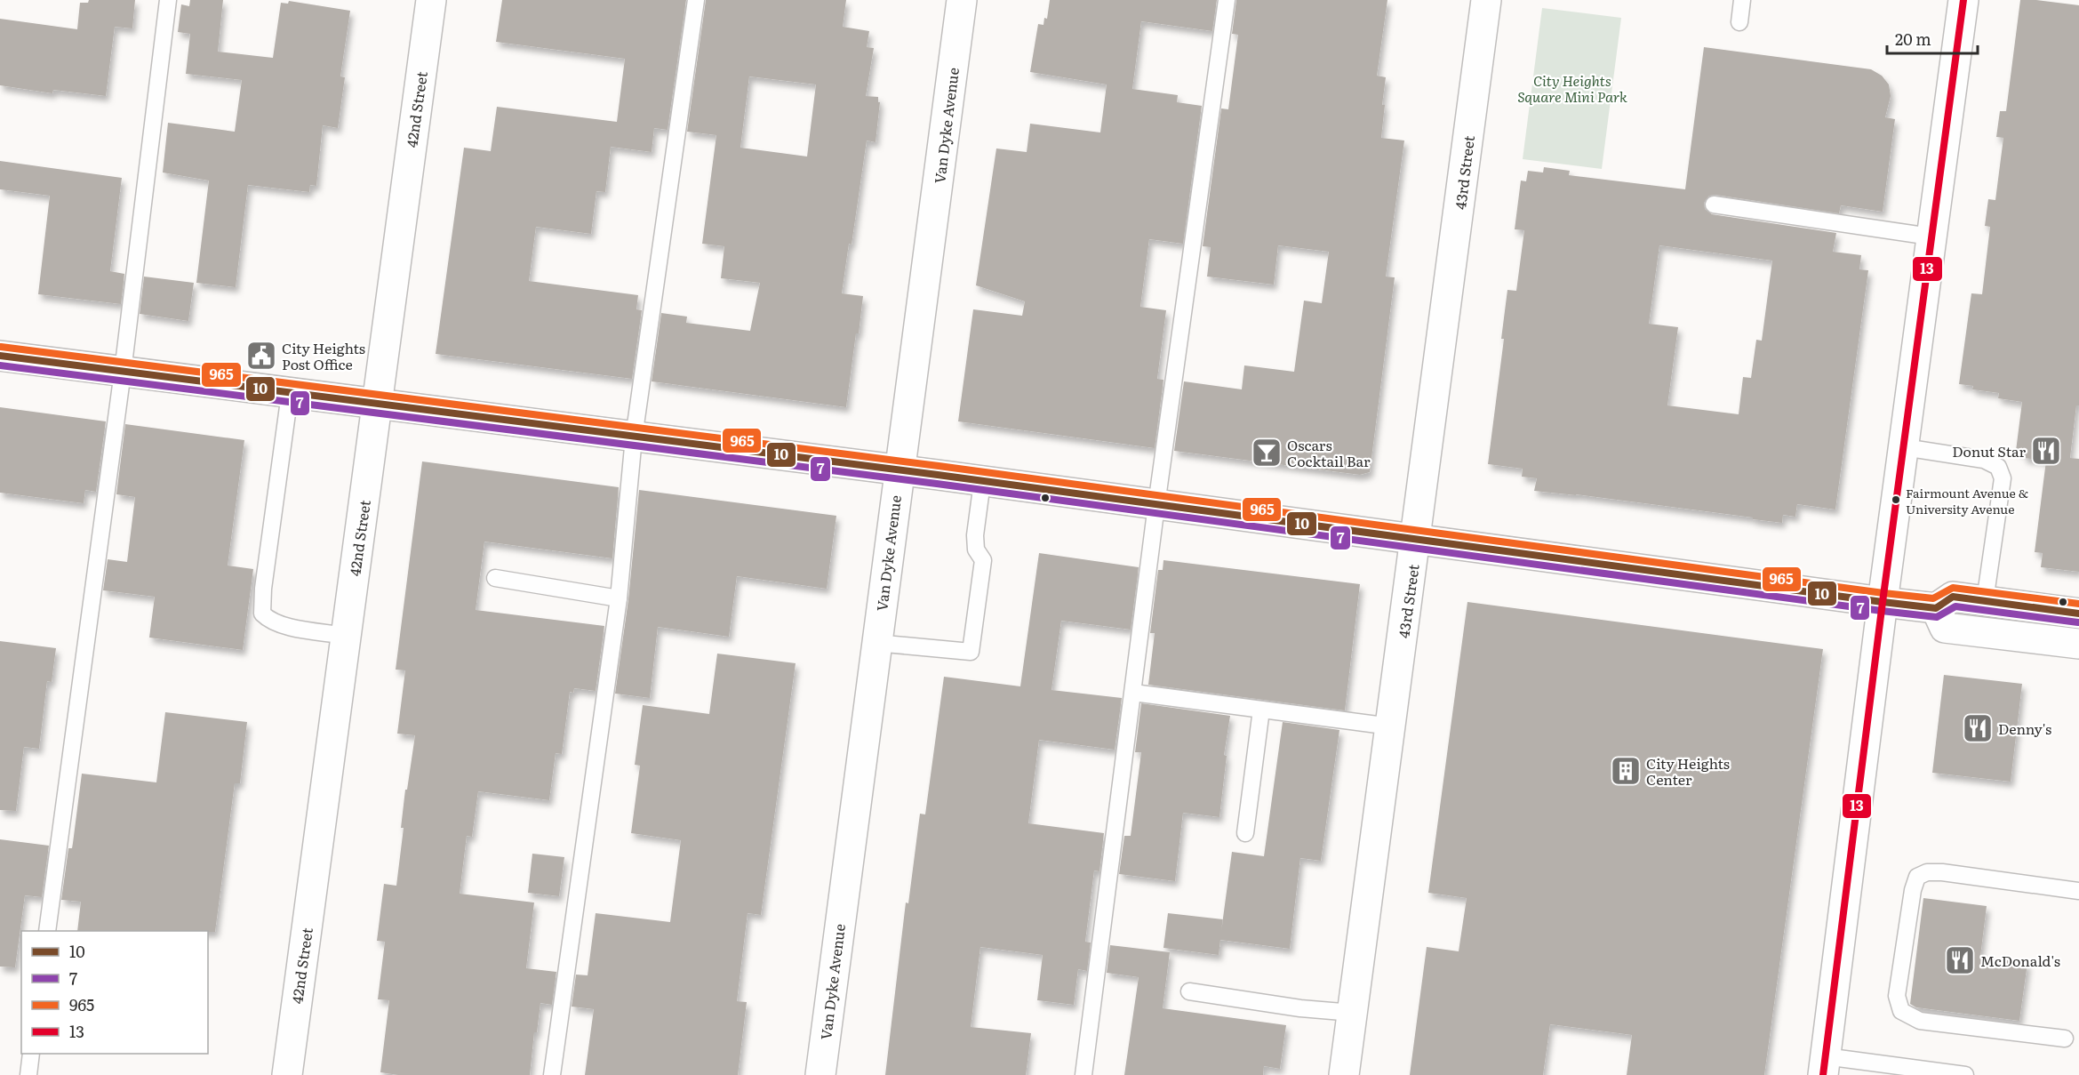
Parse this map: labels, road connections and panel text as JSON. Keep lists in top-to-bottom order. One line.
{"streets":{"main road":["42nd Street","Van Dyke Avenue","43rd Street"]},"parks":["City Heights Square Mini Park"],"places":{"public building":["City Heights Post Office"],"restaurant":["Donut Star","Denny's","McDonald's"],"bar":["Oscars Cocktail Bar"],"other":["Fairmount Avenue & University Avenue"],"building":["City Heights Center"]},"lines":["transit line 13","transit line 965","transit line 10","transit line 7"],"legend":["10","7","965","13"],"scale_bar":"20 m"}
